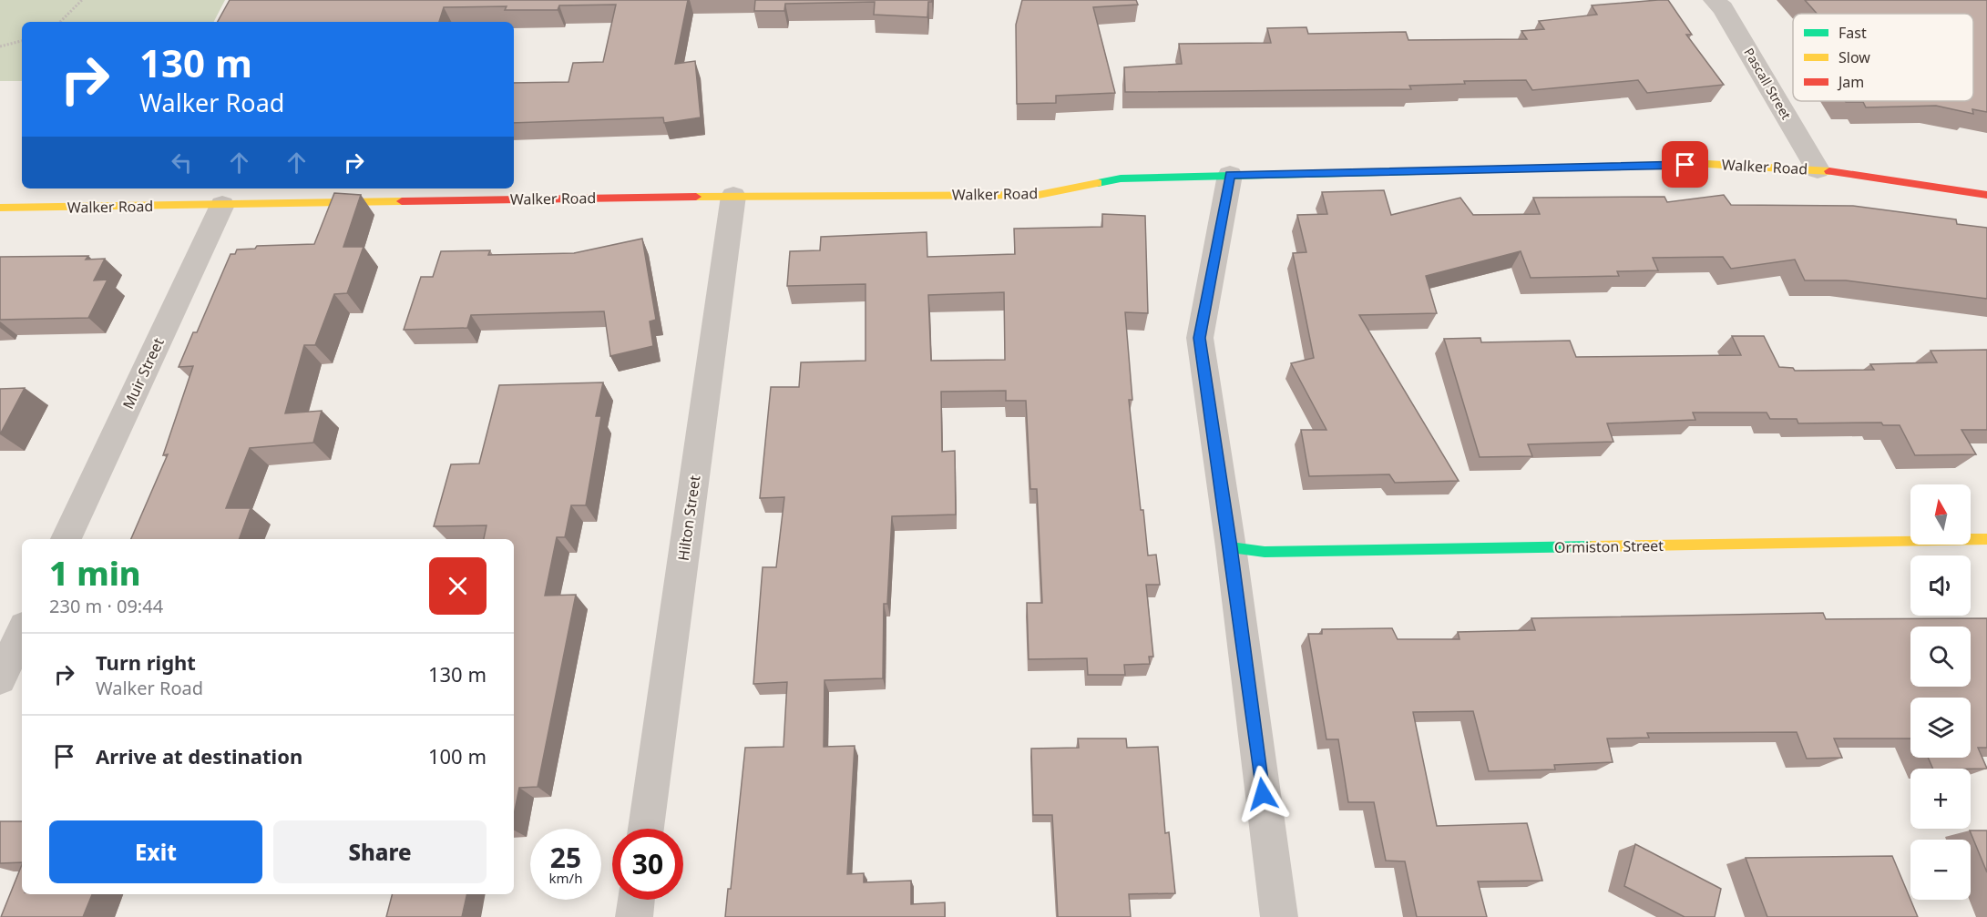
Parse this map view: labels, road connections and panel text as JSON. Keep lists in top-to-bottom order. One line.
{"streets":{"street":["Pascall Street","Walker Road","Muir Street","Hilton Street","Ormiston Street"]},"crossings":[["Pascall Street","Walker Road"],["Walker Road","Muir Street"],["Walker Road","Hilton Street"]],"legend":["Fast","Slow","Jam"],"north":"top","page":{"turn":["130 m","Walker Road"],"map_buttons":["+","−"],"heading":["1 min","230 m · 09:44"],"list":[{"name":"Turn right","note":"Walker Road","value":"130 m"},{"name":"Arrive at destination","value":"100 m"}],"buttons":["Exit","Share"],"speed":"25 km/h","limit":"30"}}
